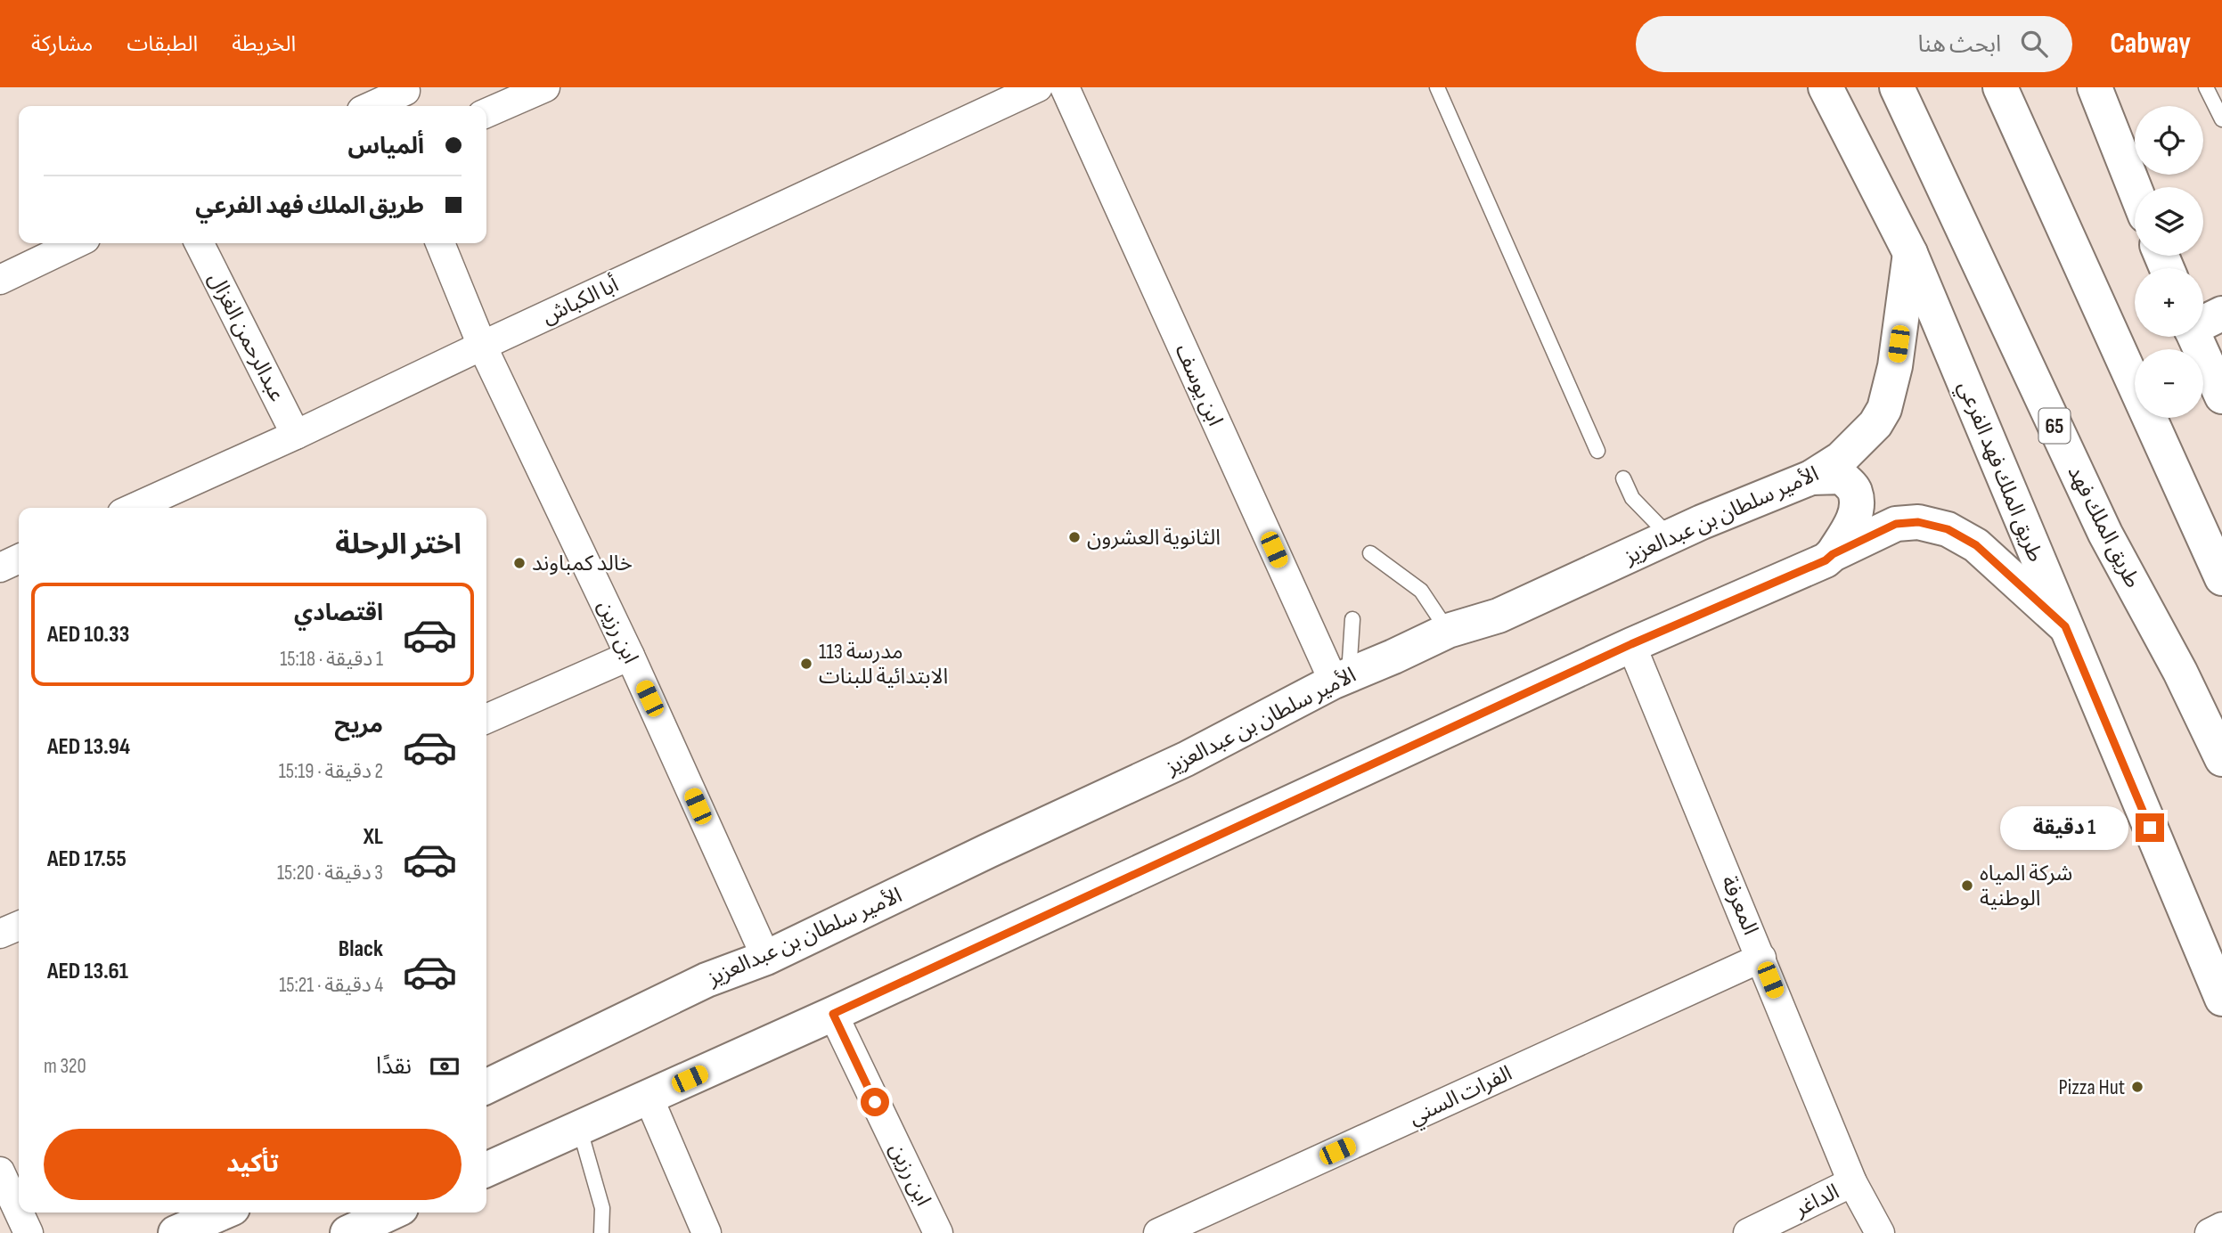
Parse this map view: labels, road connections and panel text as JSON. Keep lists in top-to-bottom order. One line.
{"streets":{"main road":["65","طريق الملك فهد الفرعي","الأمير سلطان بن عبدالعزيز","طريق الملك فهد"],"street":["أبا الكباش","عبدالرحمن الغزال","ابن يوسف","ابن رزين","المعرفة","الفرات السني","الداغر"]},"crossings":[["أبا الكباش","عبدالرحمن الغزال"],["أبا الكباش","ابن رزين"],["ابن يوسف","الأمير سلطان بن عبدالعزيز"],["طريق الملك فهد الفرعي","الأمير سلطان بن عبدالعزيز"],["الأمير سلطان بن عبدالعزيز","ابن رزين"],["المعرفة","الفرات السني"],["المعرفة","الداغر"]],"places":["الثانوية العشرون","خالد كمباوند","مدرسة 113 الابتدائية للبنات","شركة المياه الوطنية","Pizza Hut"],"page":{"header":"Cabway","search":"ابحث هنا","nav":["الخريطة","الطبقات","مشاركة"],"map_buttons":["+","−"],"banner":["ألمياس","طريق الملك فهد الفرعي"],"heading":"اختر الرحلة","list":[{"name":"اقتصادي","note":"1 دقيقة · 15:18","value":"AED 10.33"},{"name":"مريح","note":"2 دقيقة · 15:19","value":"AED 13.94"},{"name":"XL","note":"3 دقيقة · 15:20","value":"AED 17.55"},{"name":"Black","note":"4 دقيقة · 15:21","value":"AED 13.61"}],"bubble":"1 دقيقة","pay":["نقدًا","320 m"],"buttons":"تأكيد"}}
